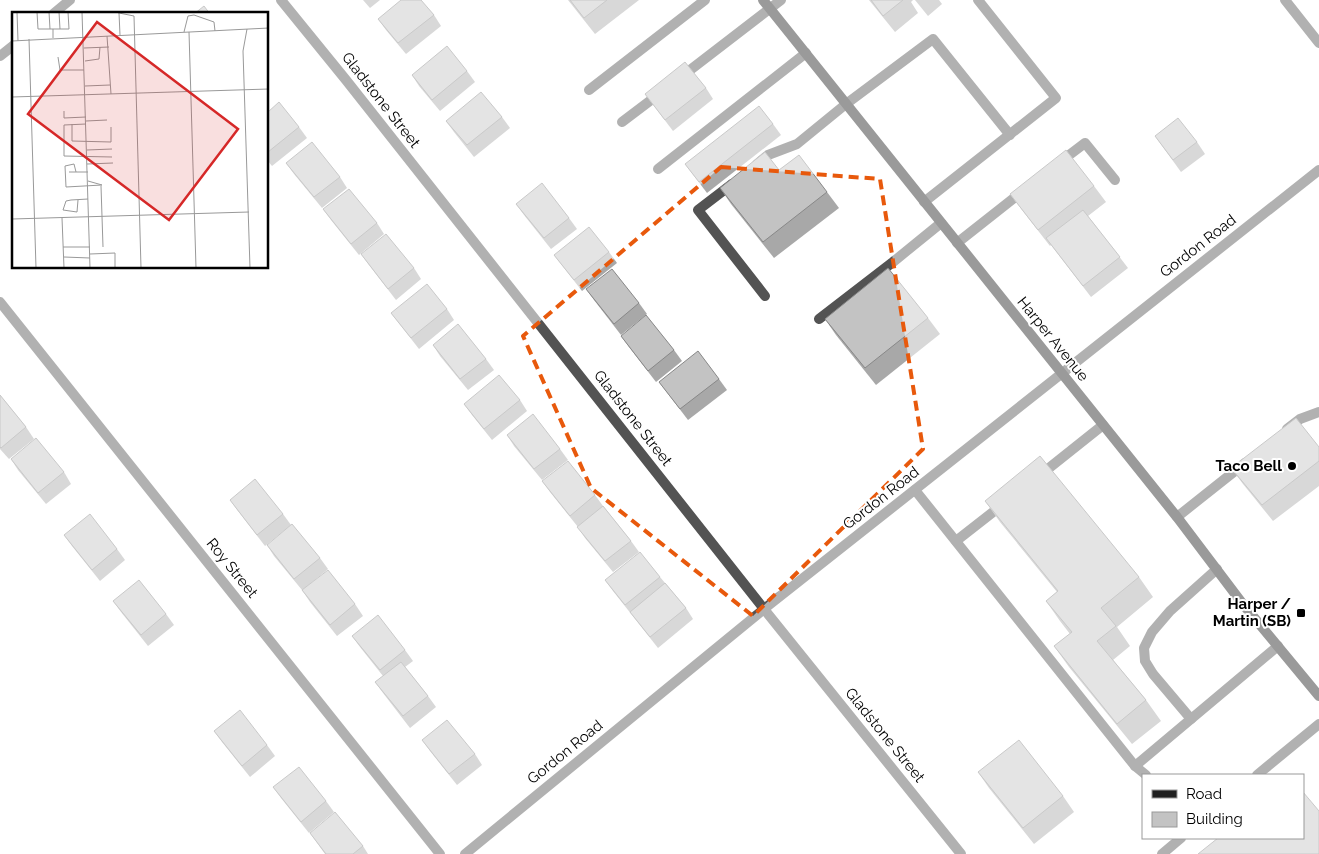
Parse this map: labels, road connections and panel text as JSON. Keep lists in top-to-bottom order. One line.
{"streets":{"main road":["Harper Avenue"],"street":["Gladstone Street","Gordon Road","Roy Street"]},"crossings":[["Gladstone Street","Gordon Road"],["Gordon Road","Harper Avenue"]],"places":{"other":["Taco Bell"],"transit":["Harper / Martin (SB)"]},"legend":["Road","Building"]}
